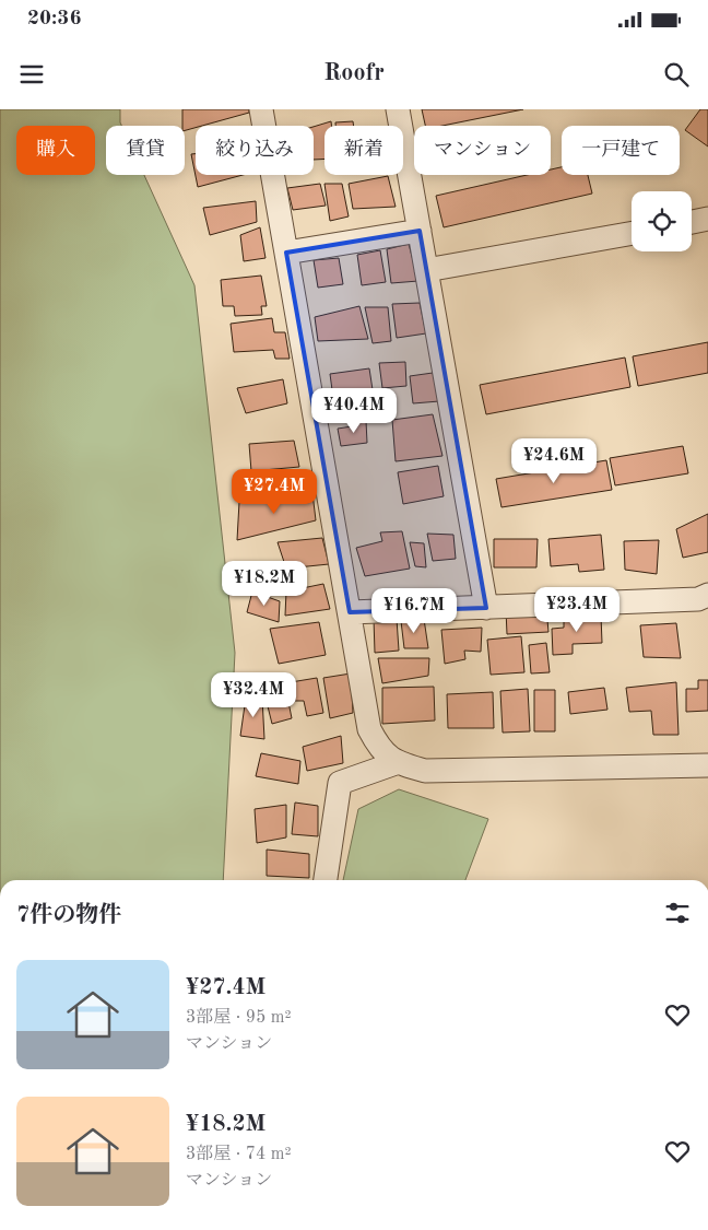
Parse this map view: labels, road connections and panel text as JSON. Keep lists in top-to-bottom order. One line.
{"page":{"status":"20:36","header":"Roofr","chip":["購入","賃貸","絞り込み","新着","マンション","一戸建て"],"price":["¥40.4M","¥24.6M","¥27.4M","¥18.2M","¥23.4M","¥16.7M","¥32.4M"],"heading":"7件の物件","list":[{"name":"¥27.4M","note":"3部屋 · 95 m² · マンション"},{"name":"¥18.2M","note":"3部屋 · 74 m² · マンション"}]}}
